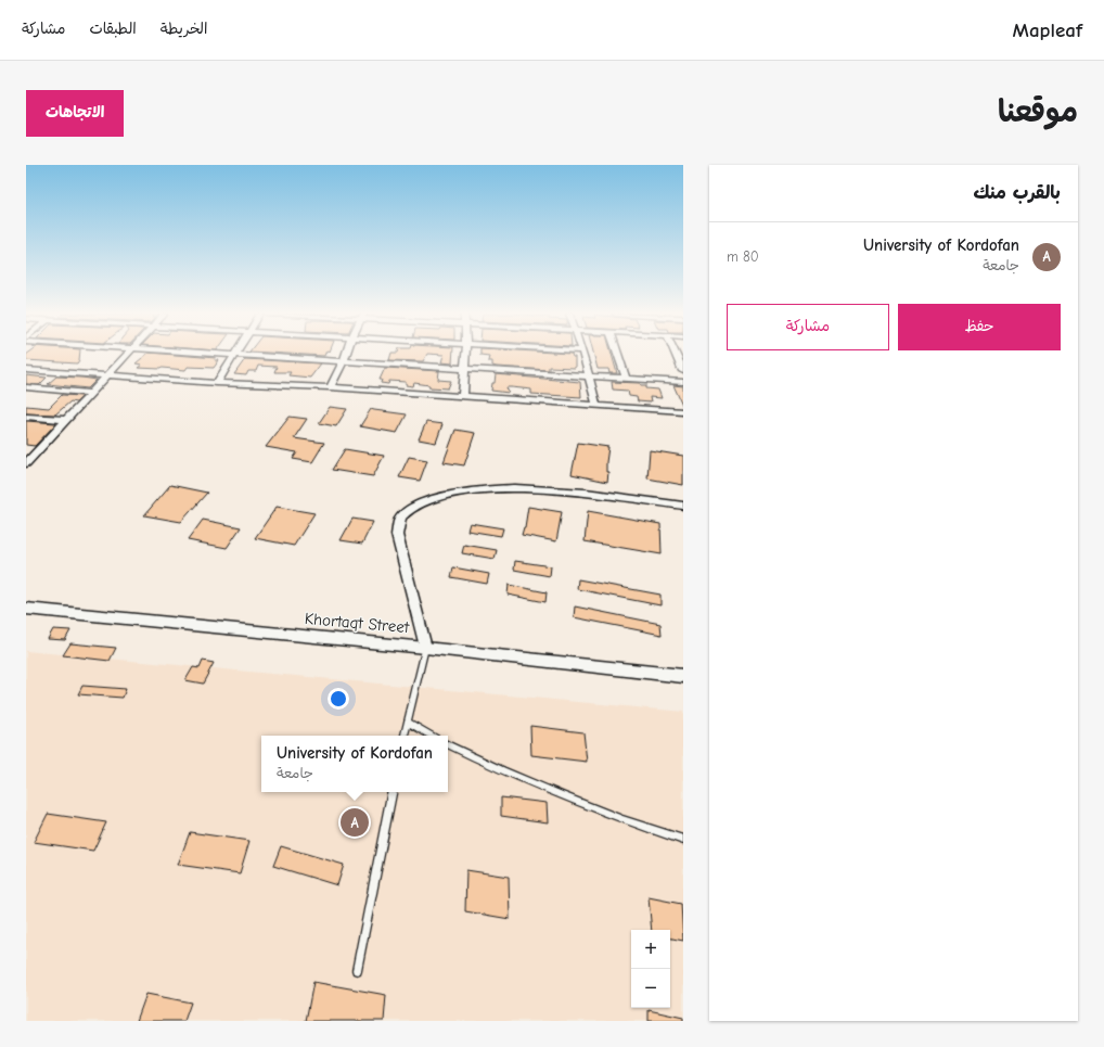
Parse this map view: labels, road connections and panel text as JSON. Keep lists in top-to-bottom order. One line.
{"streets":{"street":["Khortaqt Street"]},"page":{"header":"Mapleaf","nav":["الخريطة","الطبقات","مشاركة"],"title":"موقعنا","buttons":["الاتجاهات",["حفظ","مشاركة"]],"heading":"بالقرب منك","list":[{"mark":"A","name":"University of Kordofan","note":"جامعة","value":"80 m"}],"popup":["University of Kordofan","جامعة"],"pins":"A","map_buttons":["+","−"]}}
